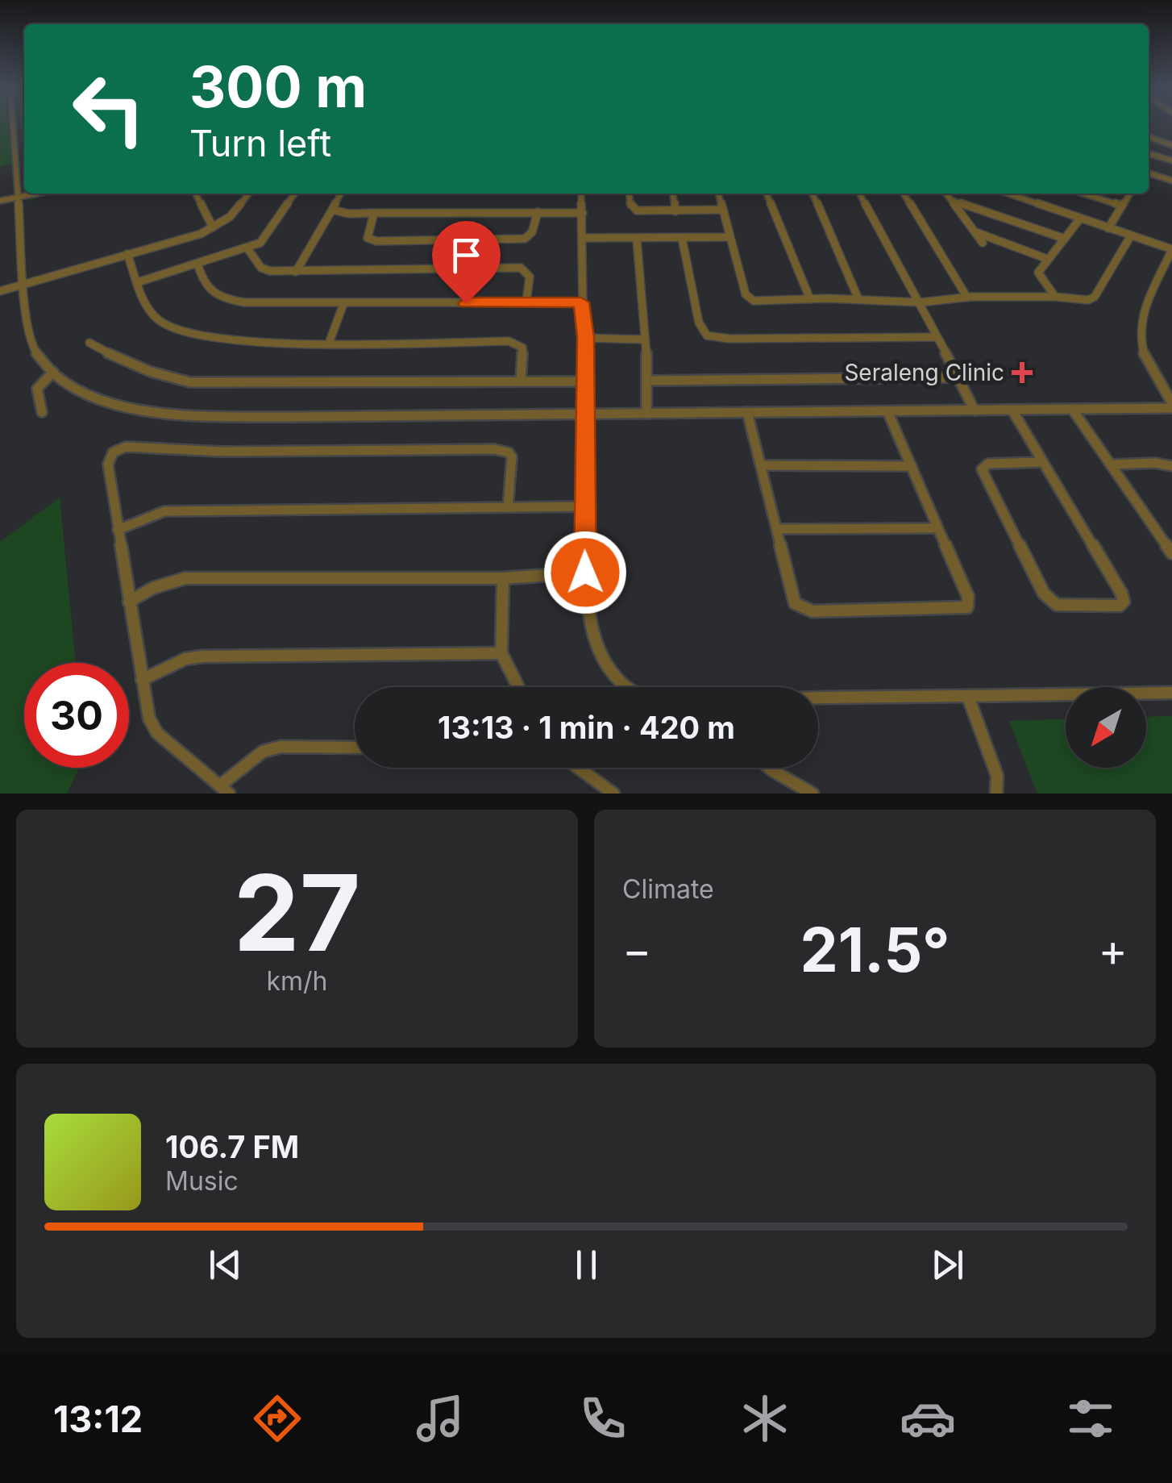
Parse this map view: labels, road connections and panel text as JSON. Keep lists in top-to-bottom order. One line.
{"places":{"health":["Seraleng Clinic"]},"north":"bottom left","page":{"turn":["300 m","Turn left"],"limit":"30","trip":"13:13 · 1 min · 420 m","tile":[["27","km/h"],"Climate"],"heat":["−","21.5°","+"],"song":["106.7 FM","Music"],"tabs":"13:12"}}
